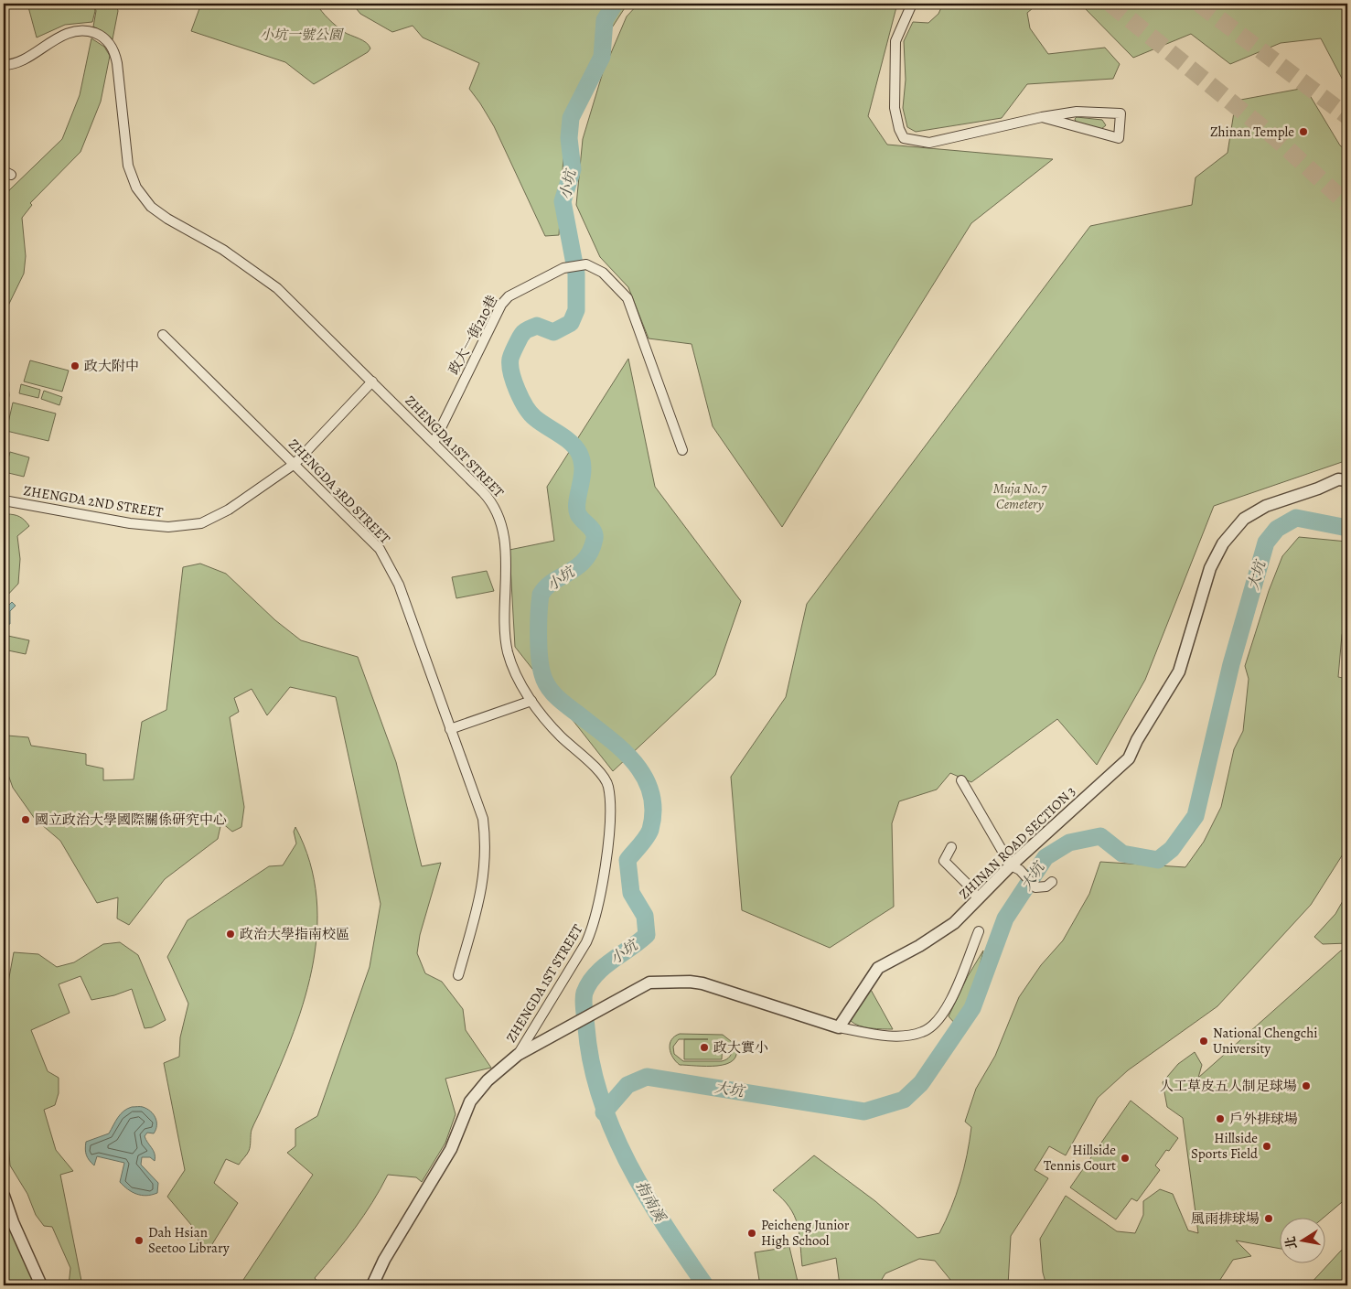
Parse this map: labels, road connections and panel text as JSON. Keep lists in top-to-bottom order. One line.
{"streets":{"street":["政大一街210巷","ZHENGDA 1ST STREET","ZHENGDA 3RD STREET","ZHENGDA 2ND STREET","ZHINAN ROAD SECTION 3"]},"crossings":[["政大一街210巷","ZHENGDA 1ST STREET"],["ZHENGDA 1ST STREET","ZHENGDA 2ND STREET"],["ZHENGDA 3RD STREET","ZHENGDA 2ND STREET"]],"water":["小坑","大坑","指南溪"],"parks":["小坑一號公園","Muja No.7 Cemetery"],"places":["Zhinan Temple","政大附中","國立政治大學國際關係研究中心","政治大學指南校區","National Chengchi University","政大實小","人工草皮五人制足球場","戶外排球場","Hillside Sports Field","Hillside Tennis Court","風雨排球場","Peicheng Junior High School","Dah Hsian Seetoo Library"],"north":"left"}
